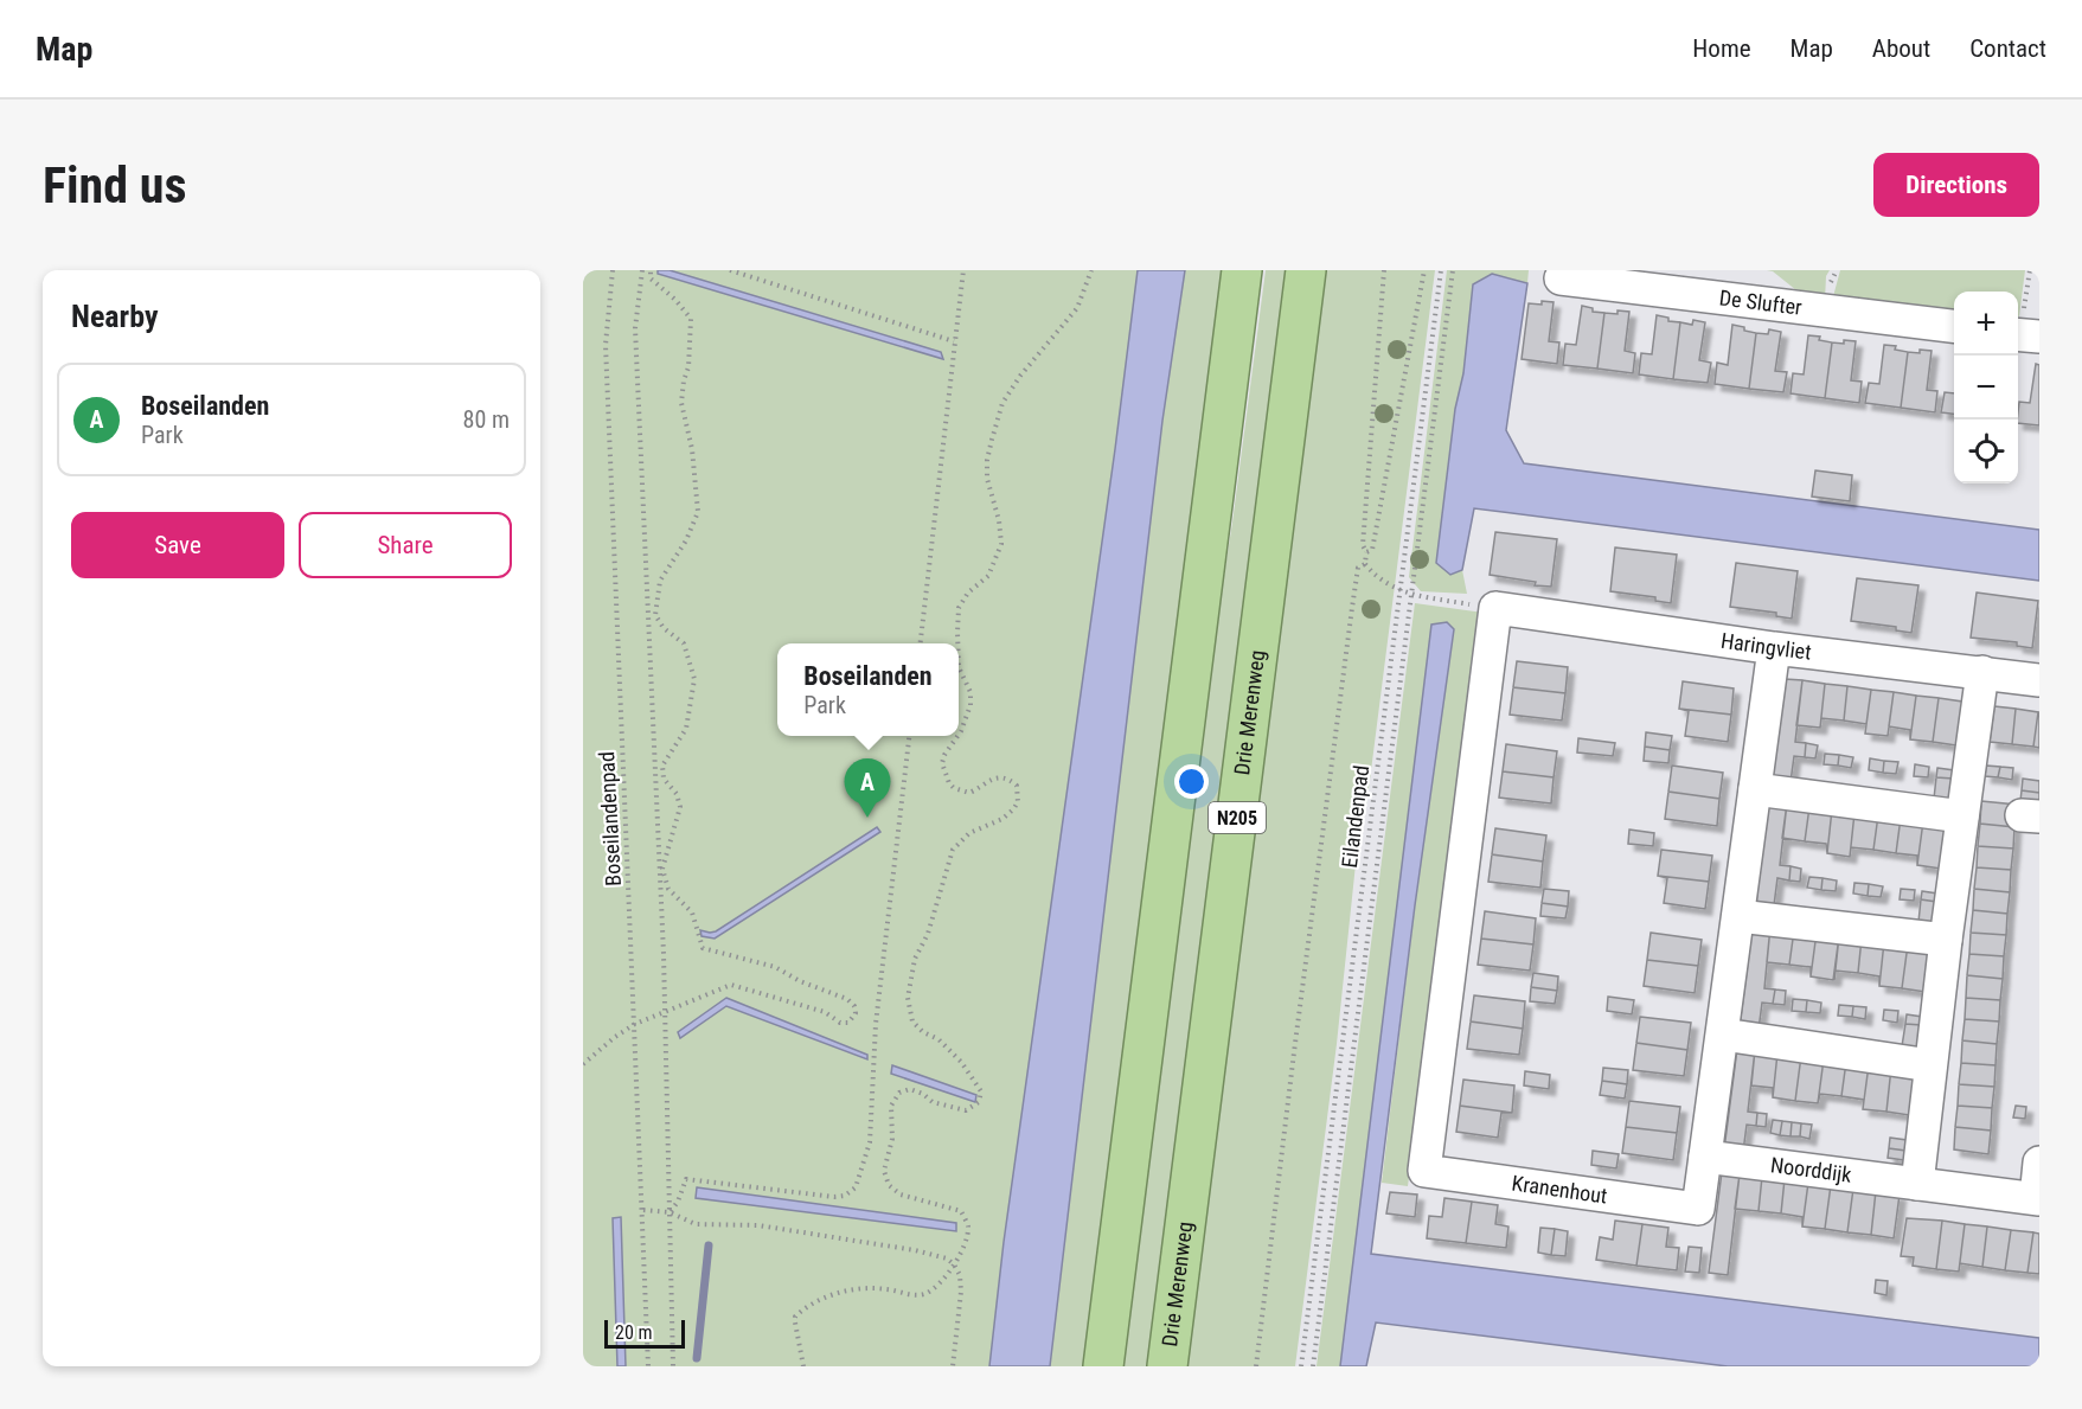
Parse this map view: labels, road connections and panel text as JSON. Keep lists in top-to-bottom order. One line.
{"streets":{"highway":["Drie Merenweg","N205"],"street":["De Slufter","Haringvliet","Noorddijk","Kranenhout"],"path":["Eilandenpad","Boseilandenpad"]},"crossings":[["Haringvliet","Kranenhout"],["Noorddijk","Kranenhout"]],"scale_bar":"20 m","page":{"header":"Map","nav":["Home","Map","About","Contact"],"buttons":["Directions",["Save","Share"]],"title":"Find us","heading":"Nearby","map_buttons":["+","−"],"list":[{"mark":"A","name":"Boseilanden","note":"Park","value":"80 m"}],"popup":["Boseilanden","Park"],"pins":"A","scale":"20 m"}}
